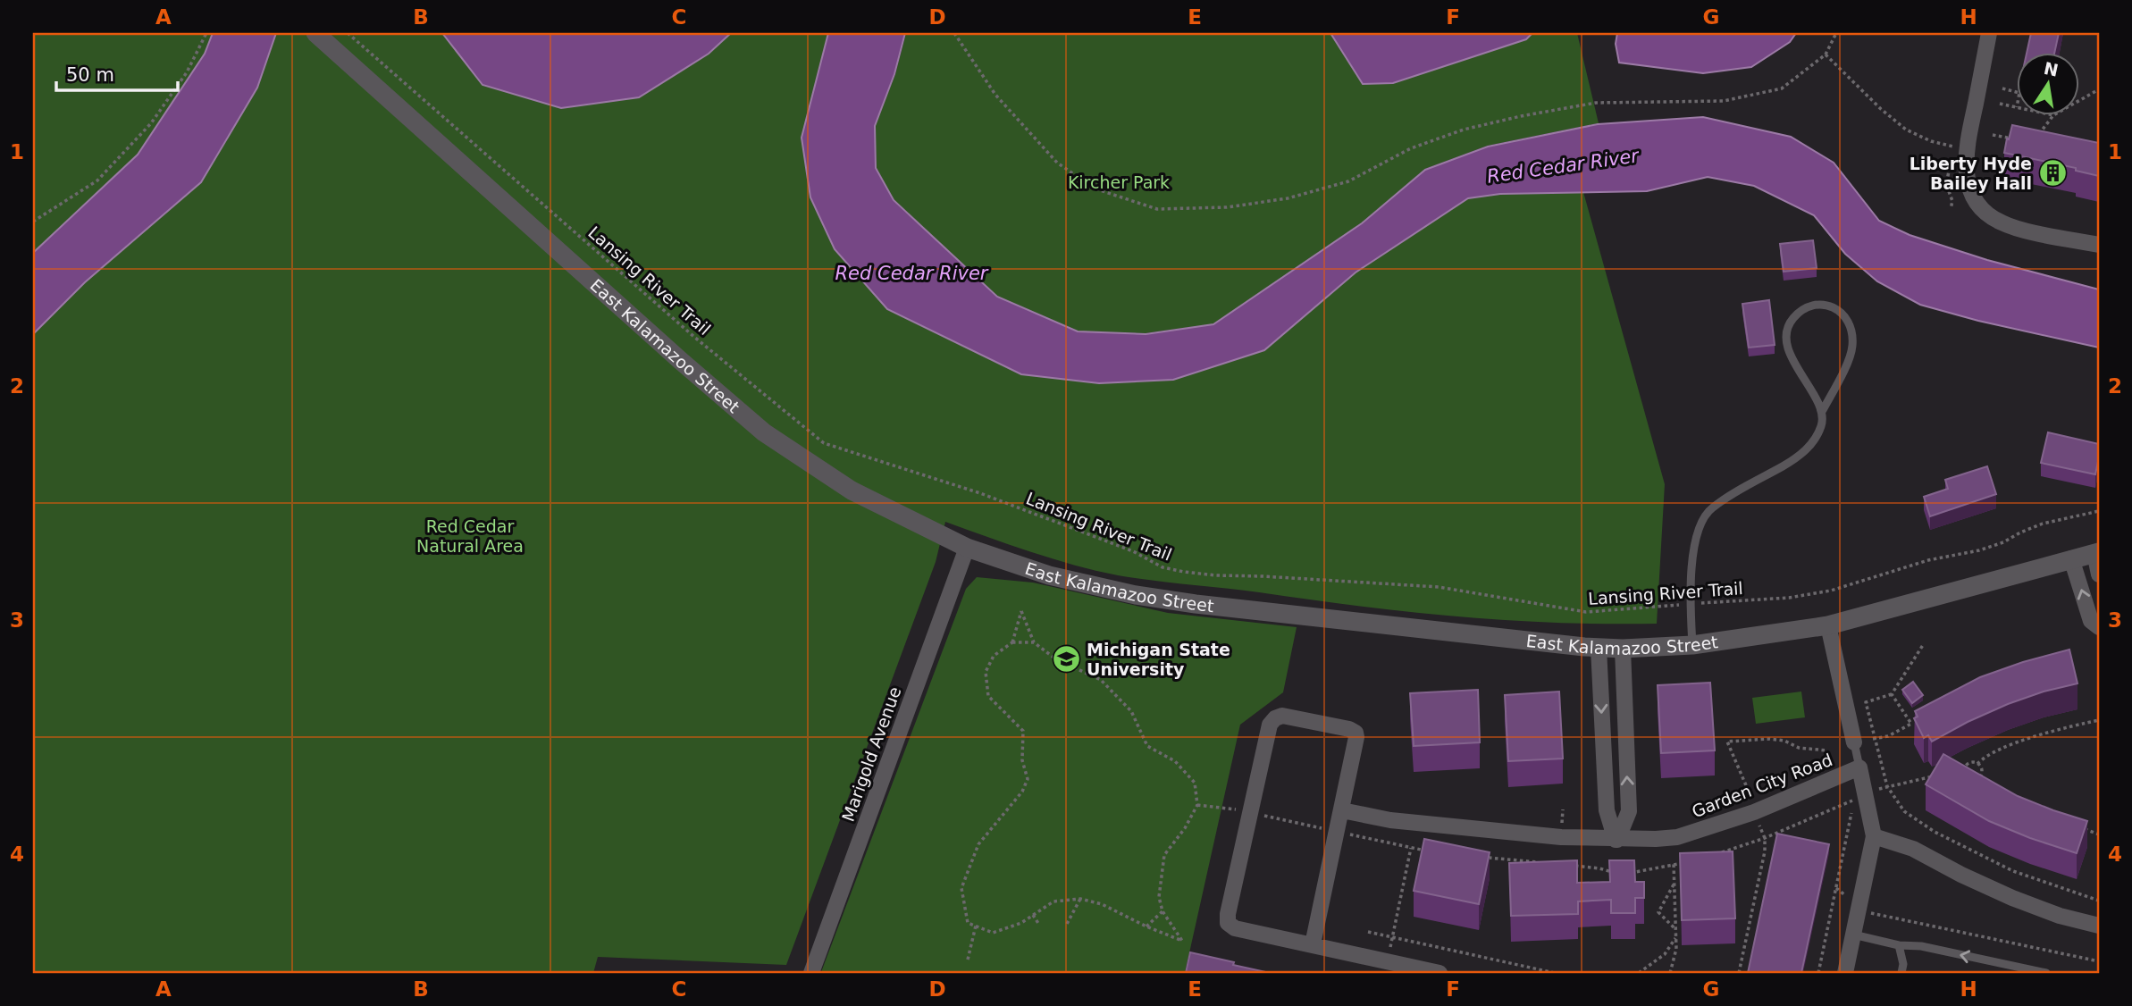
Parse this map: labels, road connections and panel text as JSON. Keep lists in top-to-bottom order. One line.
{"streets":{"street":["East Kalamazoo Street","Marigold Avenue","Garden City Road"],"path":["Lansing River Trail"]},"crossings":[["East Kalamazoo Street","Marigold Avenue"]],"water":["Red Cedar River"],"parks":["Kircher Park","Red Cedar Natural Area"],"places":{"building":["Liberty Hyde Bailey Hall"],"school or university":["Michigan State University"]},"scale_bar":"50 m","north":"top","grid":{"columns":["A","B","C","D","E","F","G","H"],"rows":["1","2","3","4"]}}
